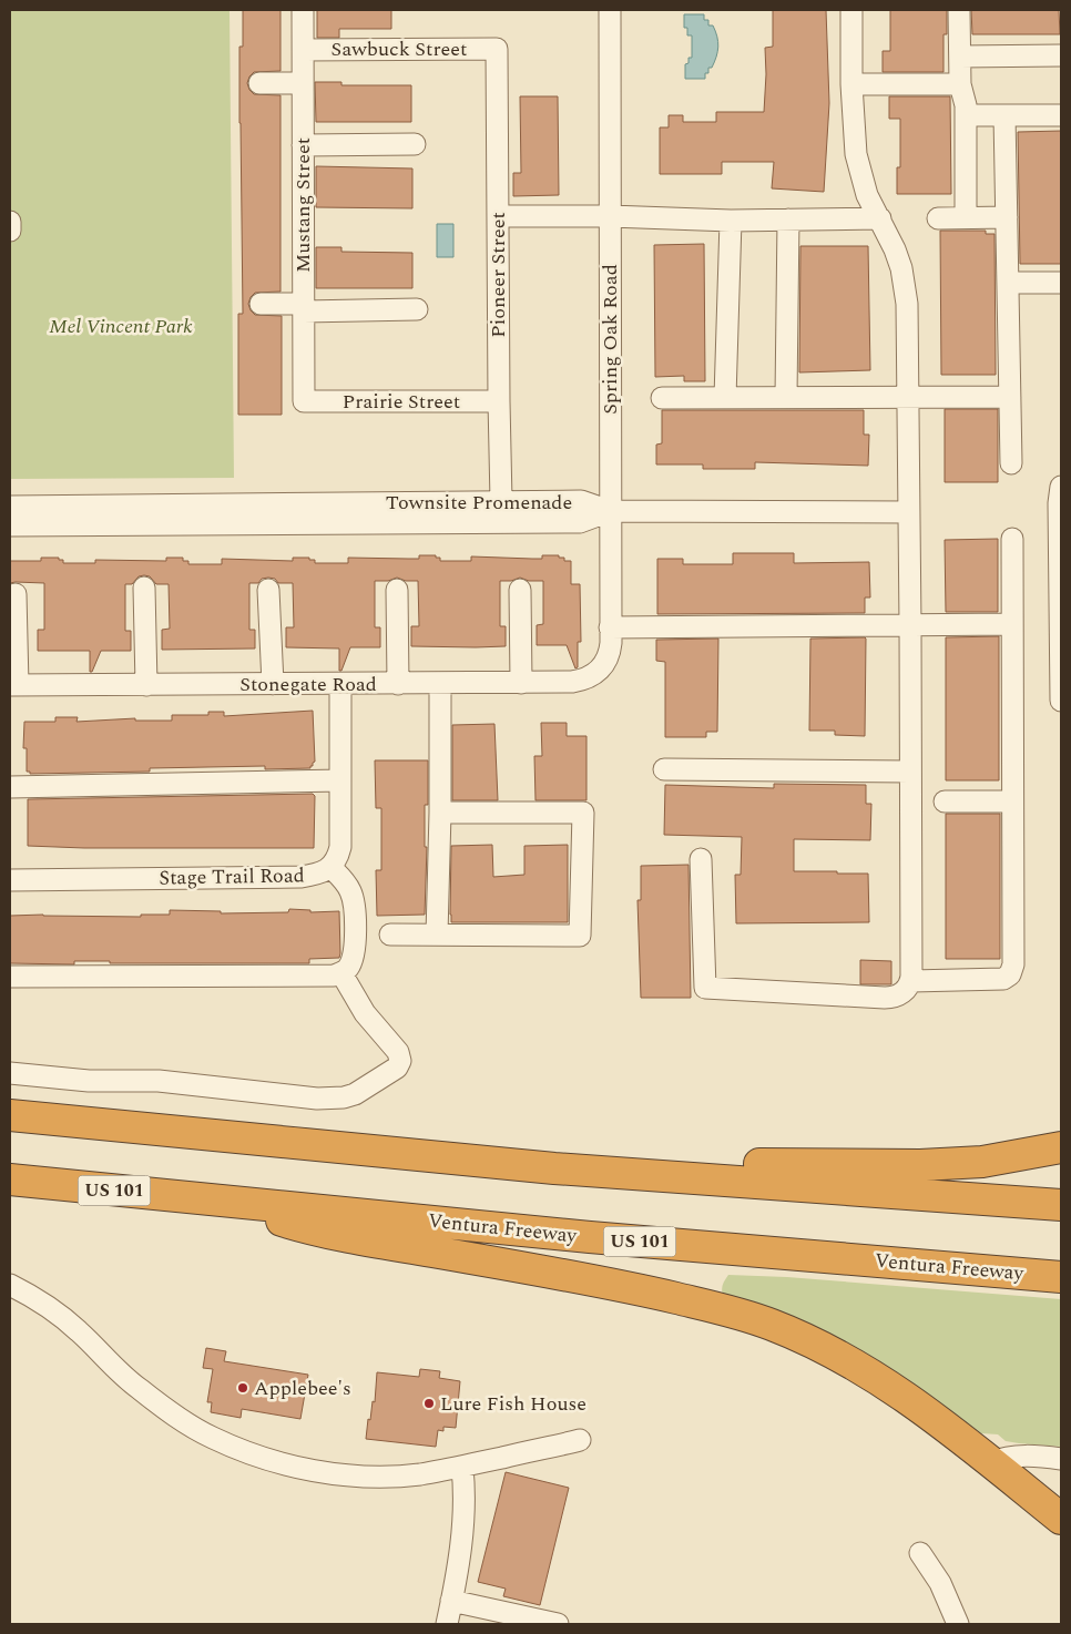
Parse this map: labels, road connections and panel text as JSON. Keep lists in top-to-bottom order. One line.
{"streets":{"highway":["US 101","Ventura Freeway"],"street":["Sawbuck Street","Mustang Street","Pioneer Street","Spring Oak Road","Prairie Street","Townsite Promenade","Stonegate Road","Stage Trail Road"]},"crossings":[["Sawbuck Street","Mustang Street"],["Sawbuck Street","Pioneer Street"],["Mustang Street","Prairie Street"],["Pioneer Street","Prairie Street"],["Pioneer Street","Townsite Promenade"],["Spring Oak Road","Townsite Promenade"],["Spring Oak Road","Stonegate Road"],["Stonegate Road","Stage Trail Road"]],"parks":["Mel Vincent Park"],"places":["Applebee's","Lure Fish House"]}
